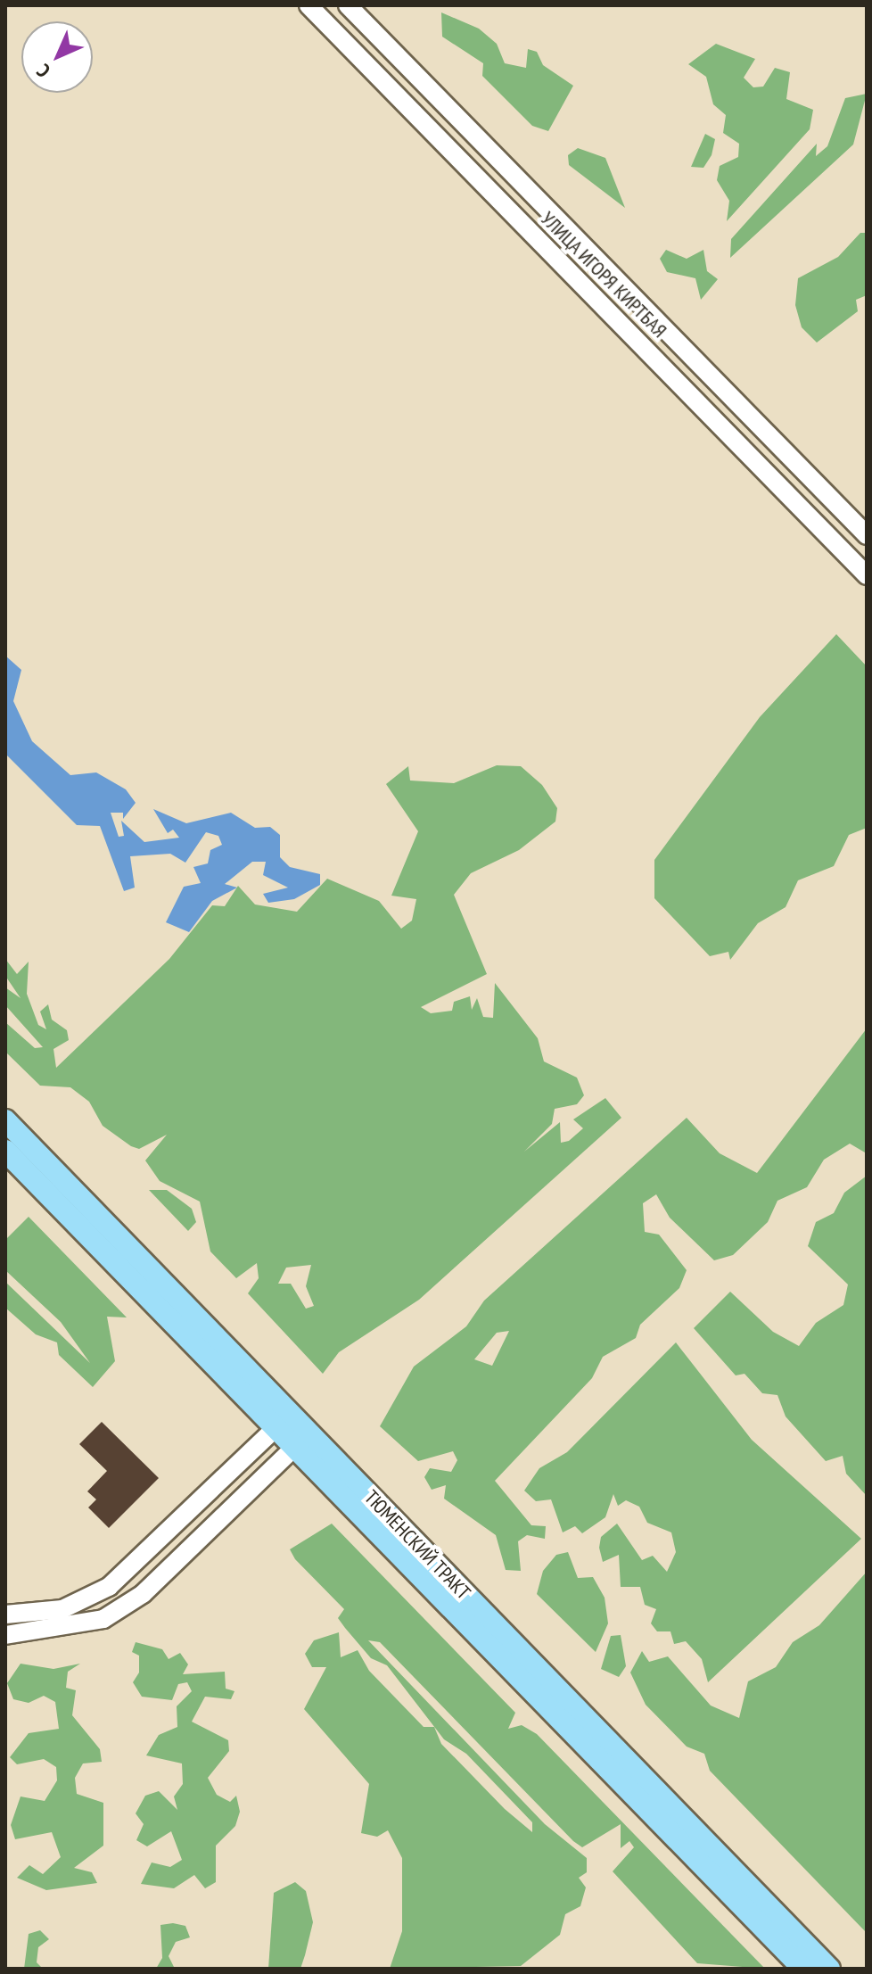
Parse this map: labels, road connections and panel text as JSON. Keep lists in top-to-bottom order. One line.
{"streets":{"main road":["ТЮМЕНСКИЙ ТРАКТ"],"street":["УЛИЦА ИГОРЯ КИРТБАЯ"]},"north":"bottom left"}
